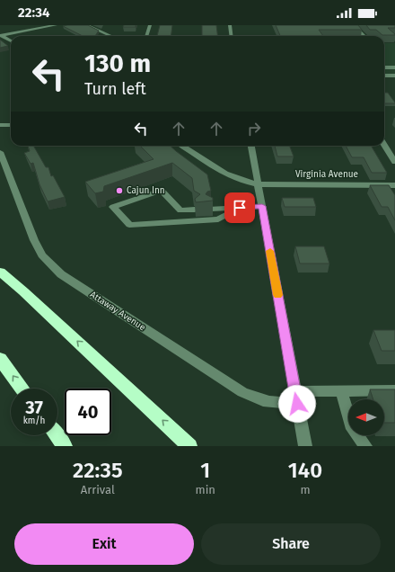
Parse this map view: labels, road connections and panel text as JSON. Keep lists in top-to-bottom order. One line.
{"streets":{"street":["Virginia Avenue","Attaway Avenue"]},"places":["Cajun Inn"],"north":"left","page":{"status":"22:34","turn":["130 m","Turn left"],"speed":"37 km/h","limit":"40","eta":["22:35","Arrival","1","min","140","m"],"buttons":["Exit","Share"]}}
